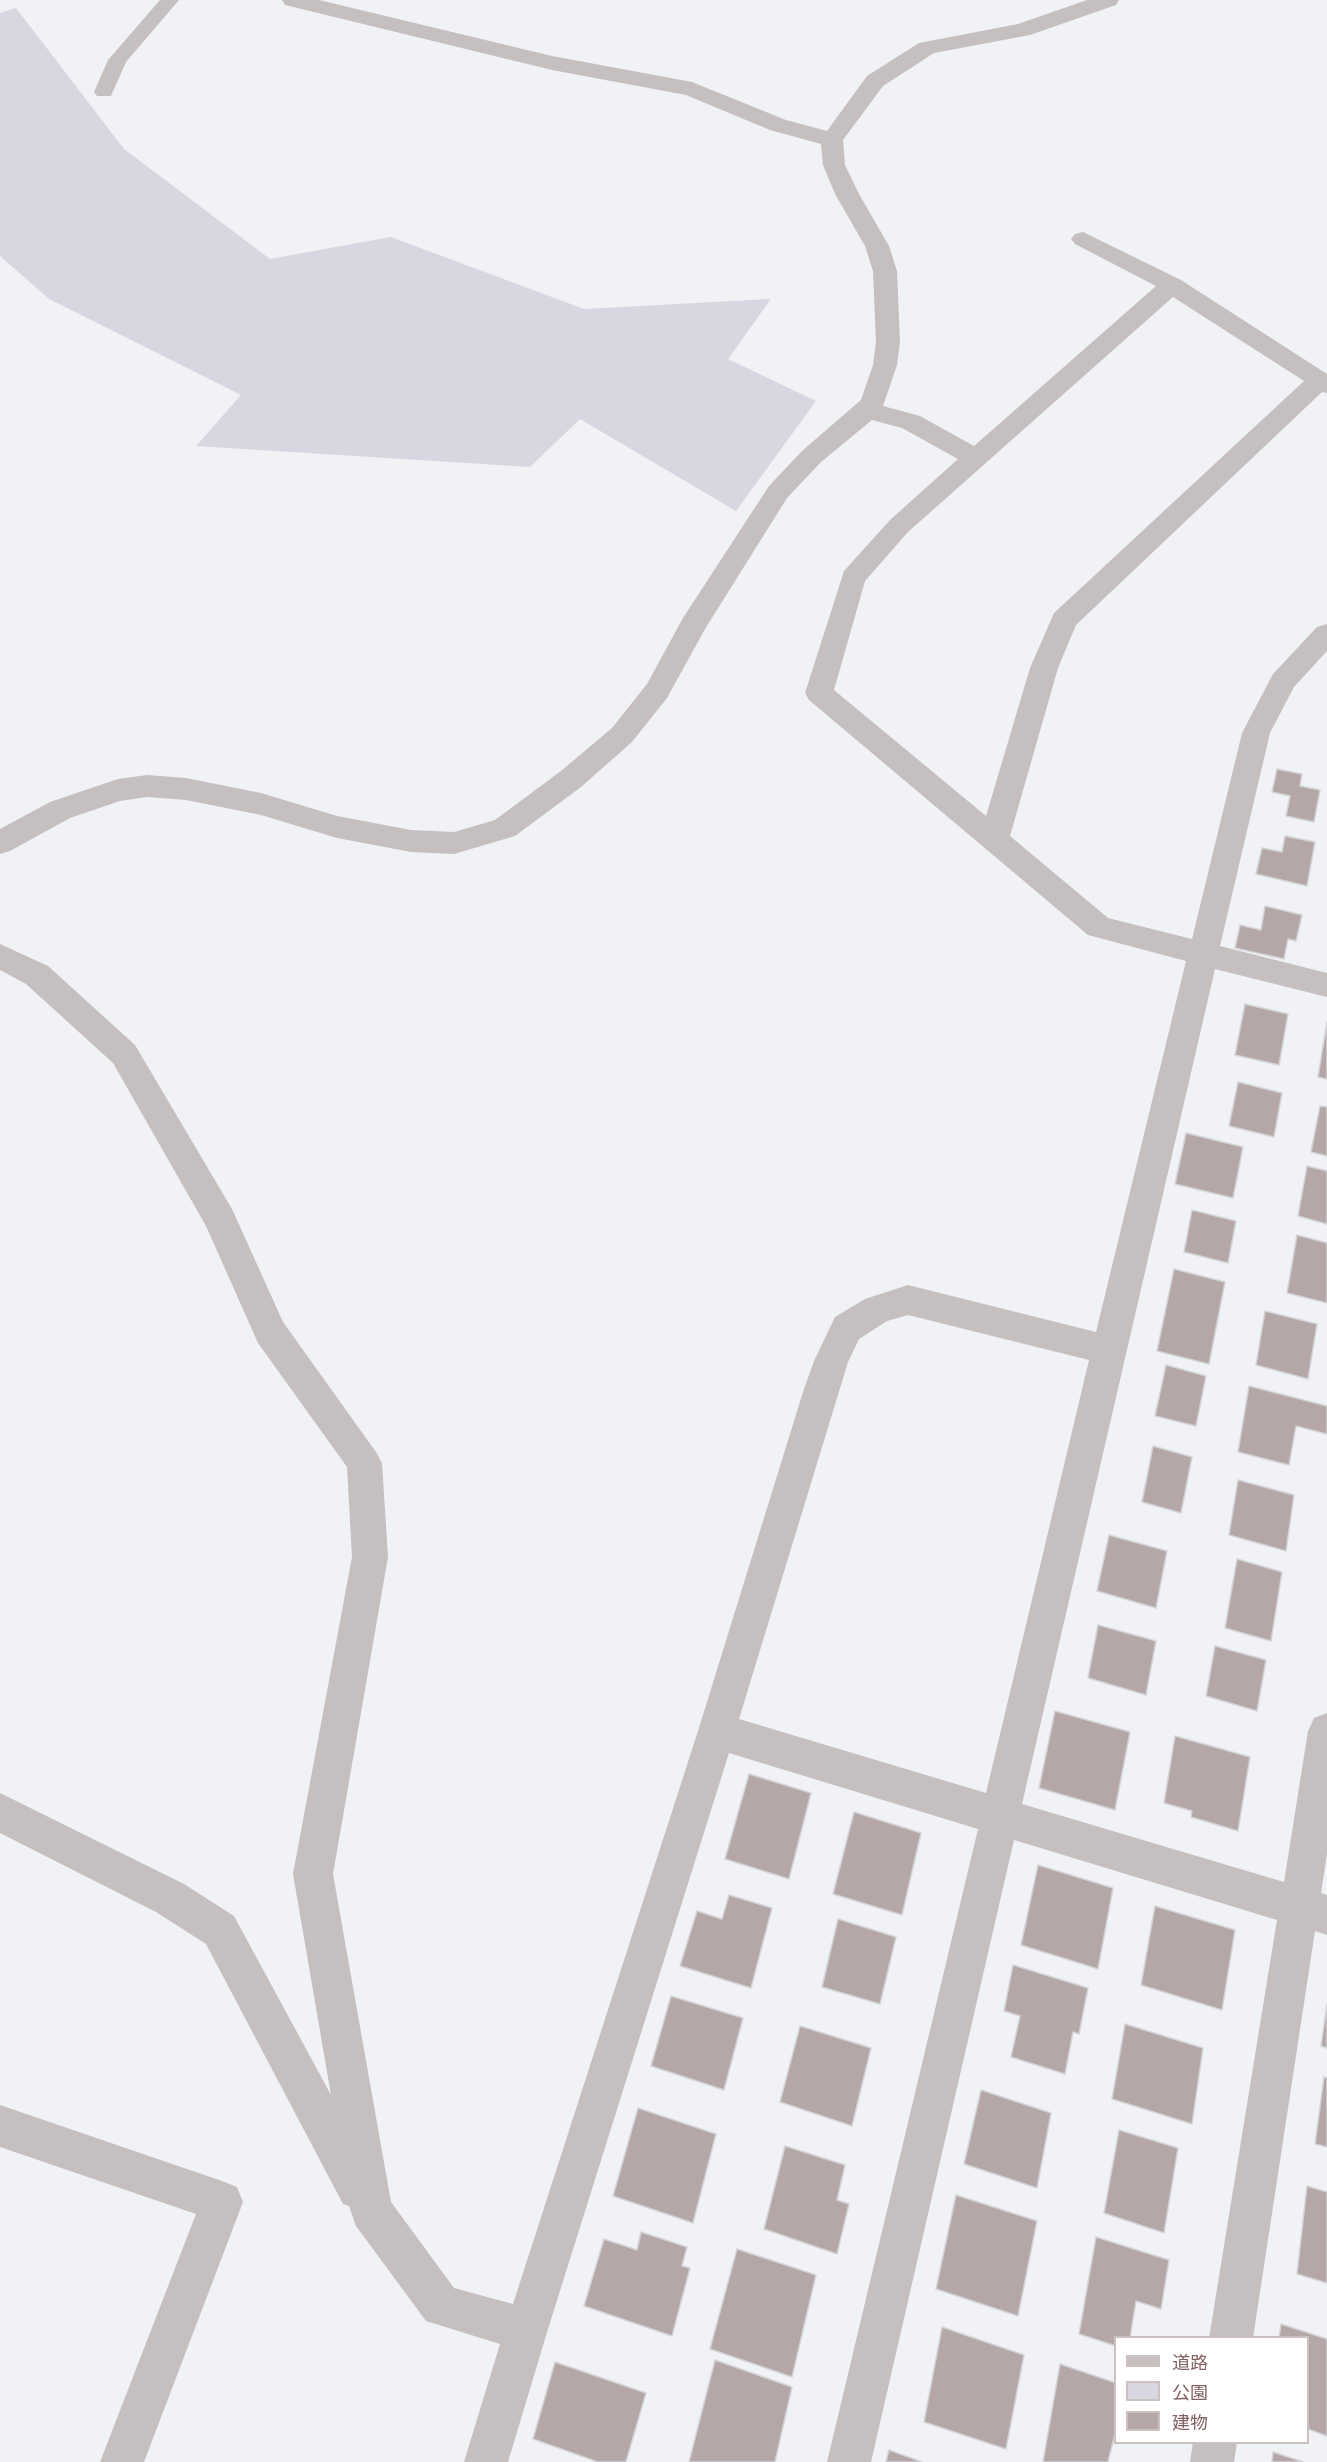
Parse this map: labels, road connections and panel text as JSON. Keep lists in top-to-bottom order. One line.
{"legend":["道路","公園","建物"]}
